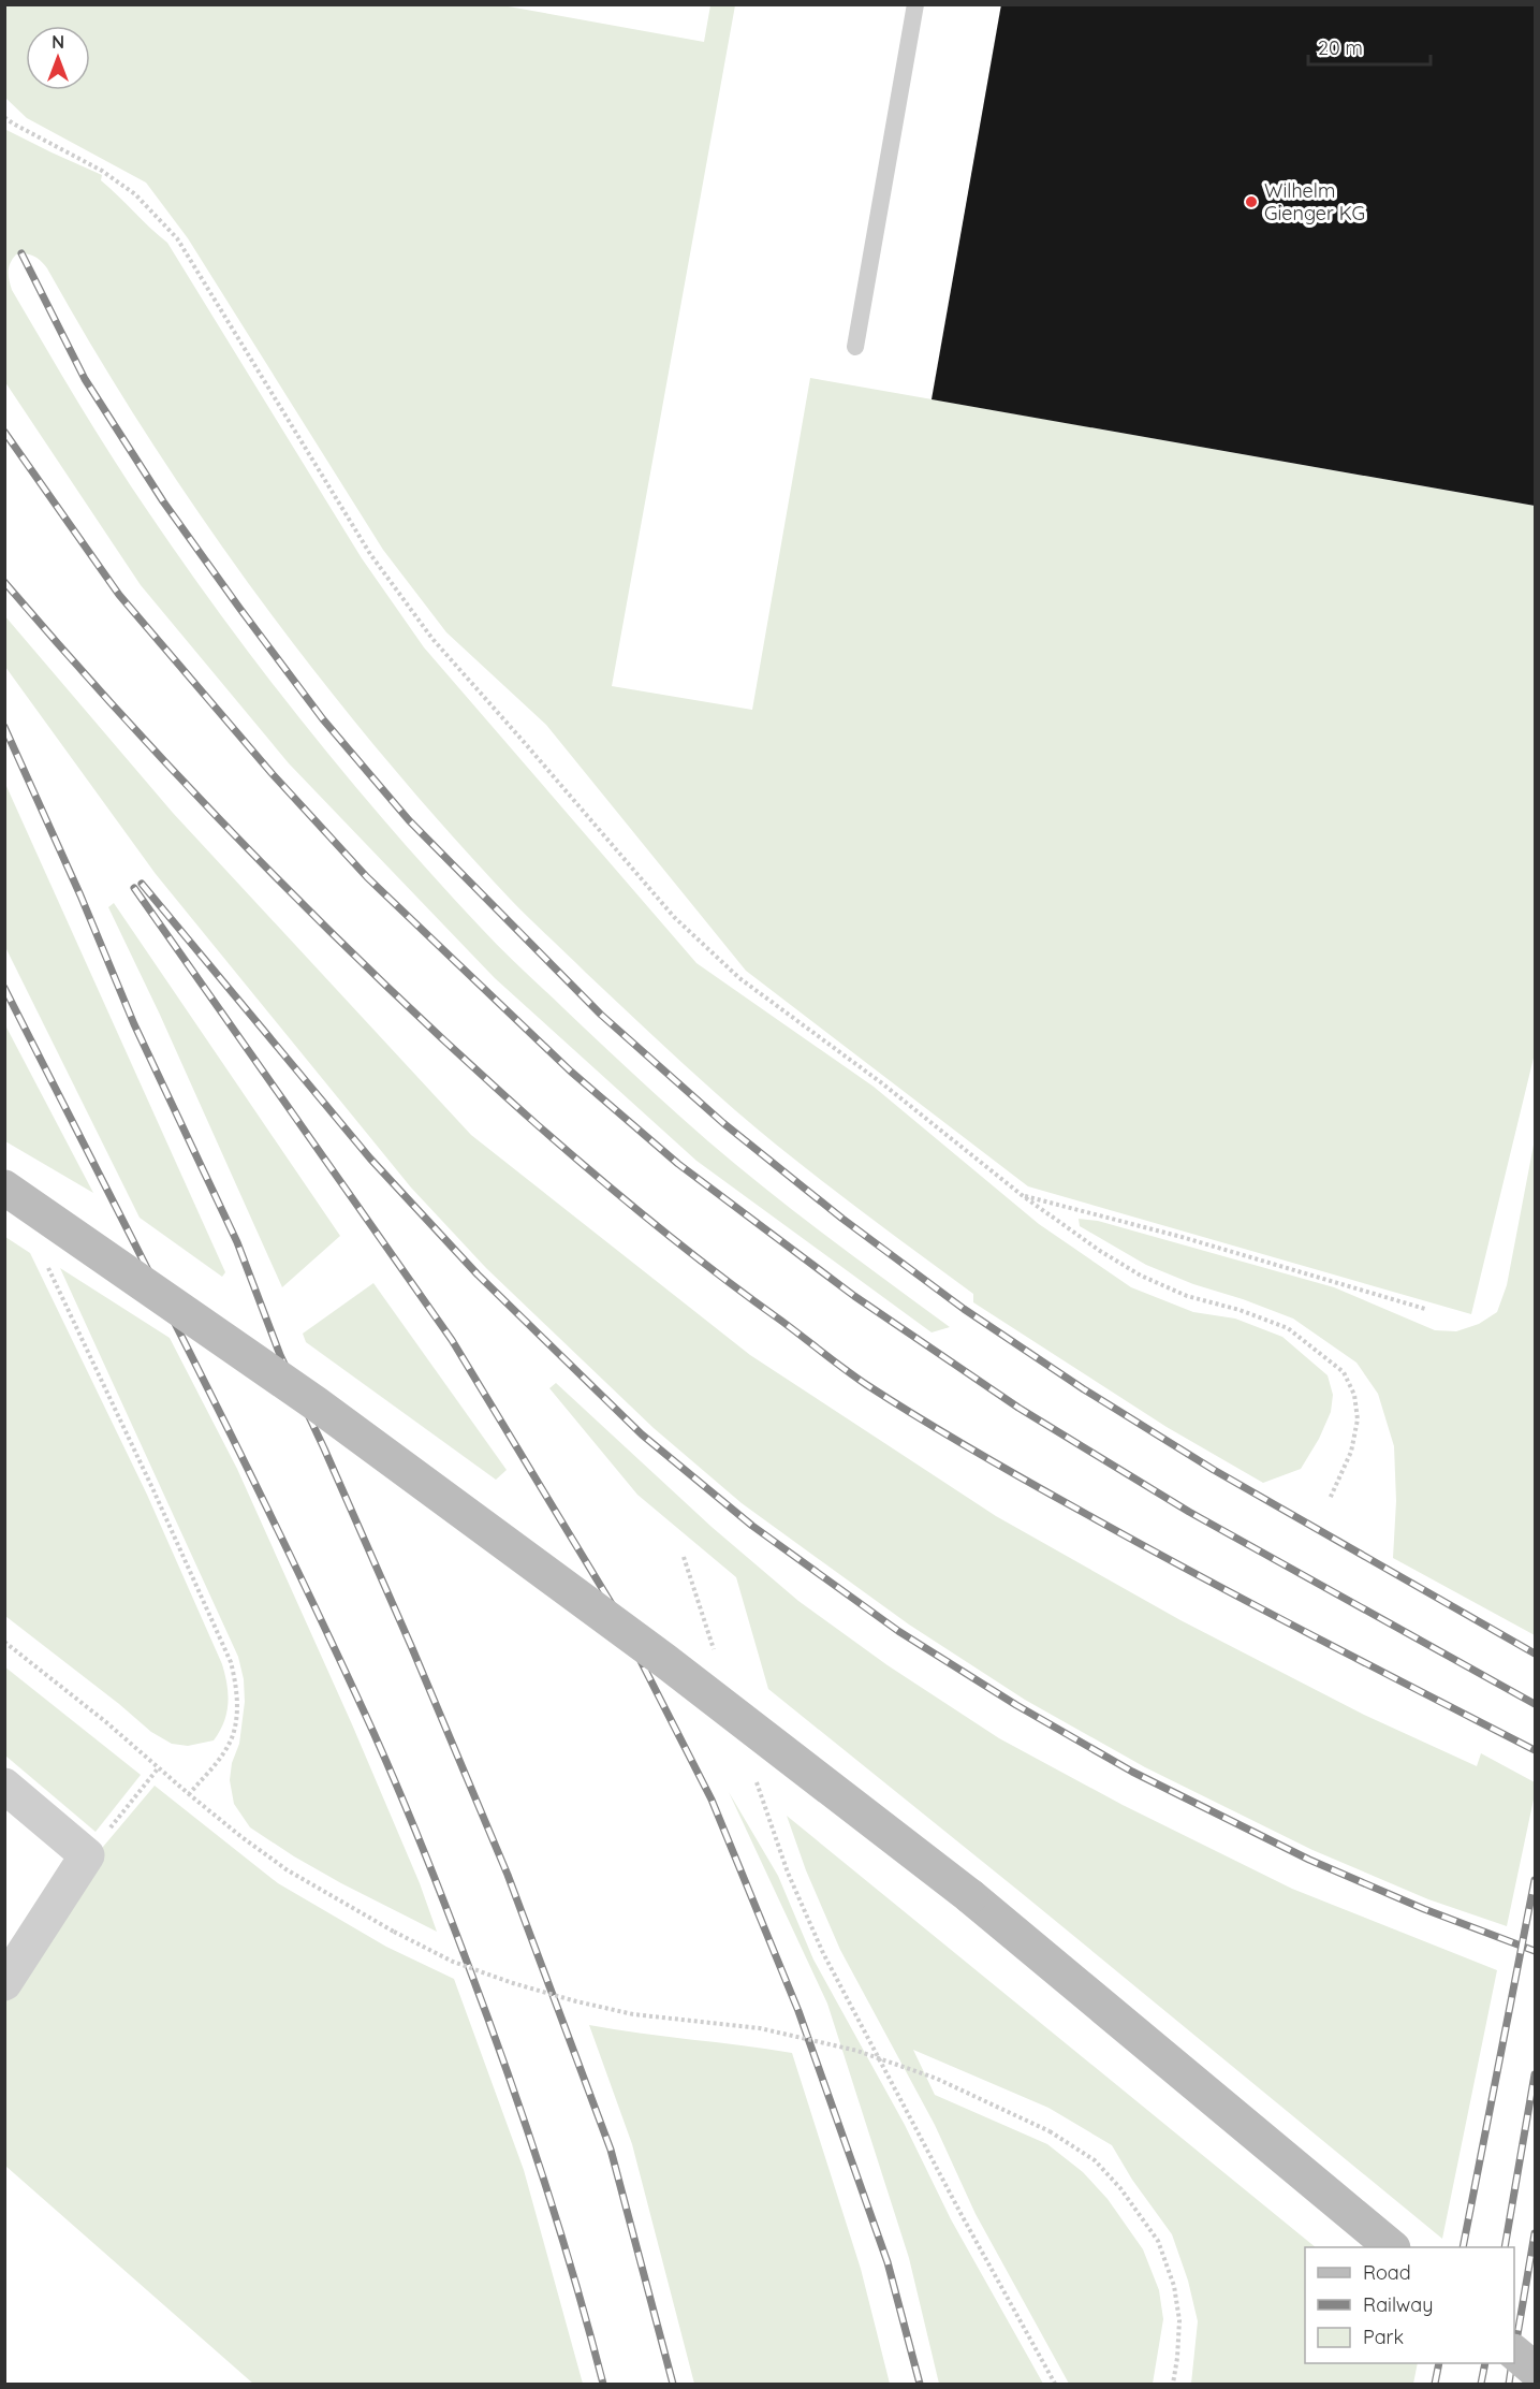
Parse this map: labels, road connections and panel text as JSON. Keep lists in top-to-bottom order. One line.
{"places":["Wilhelm Gienger KG"],"legend":["Road","Railway","Park"],"scale_bar":"20 m","north":"top"}
